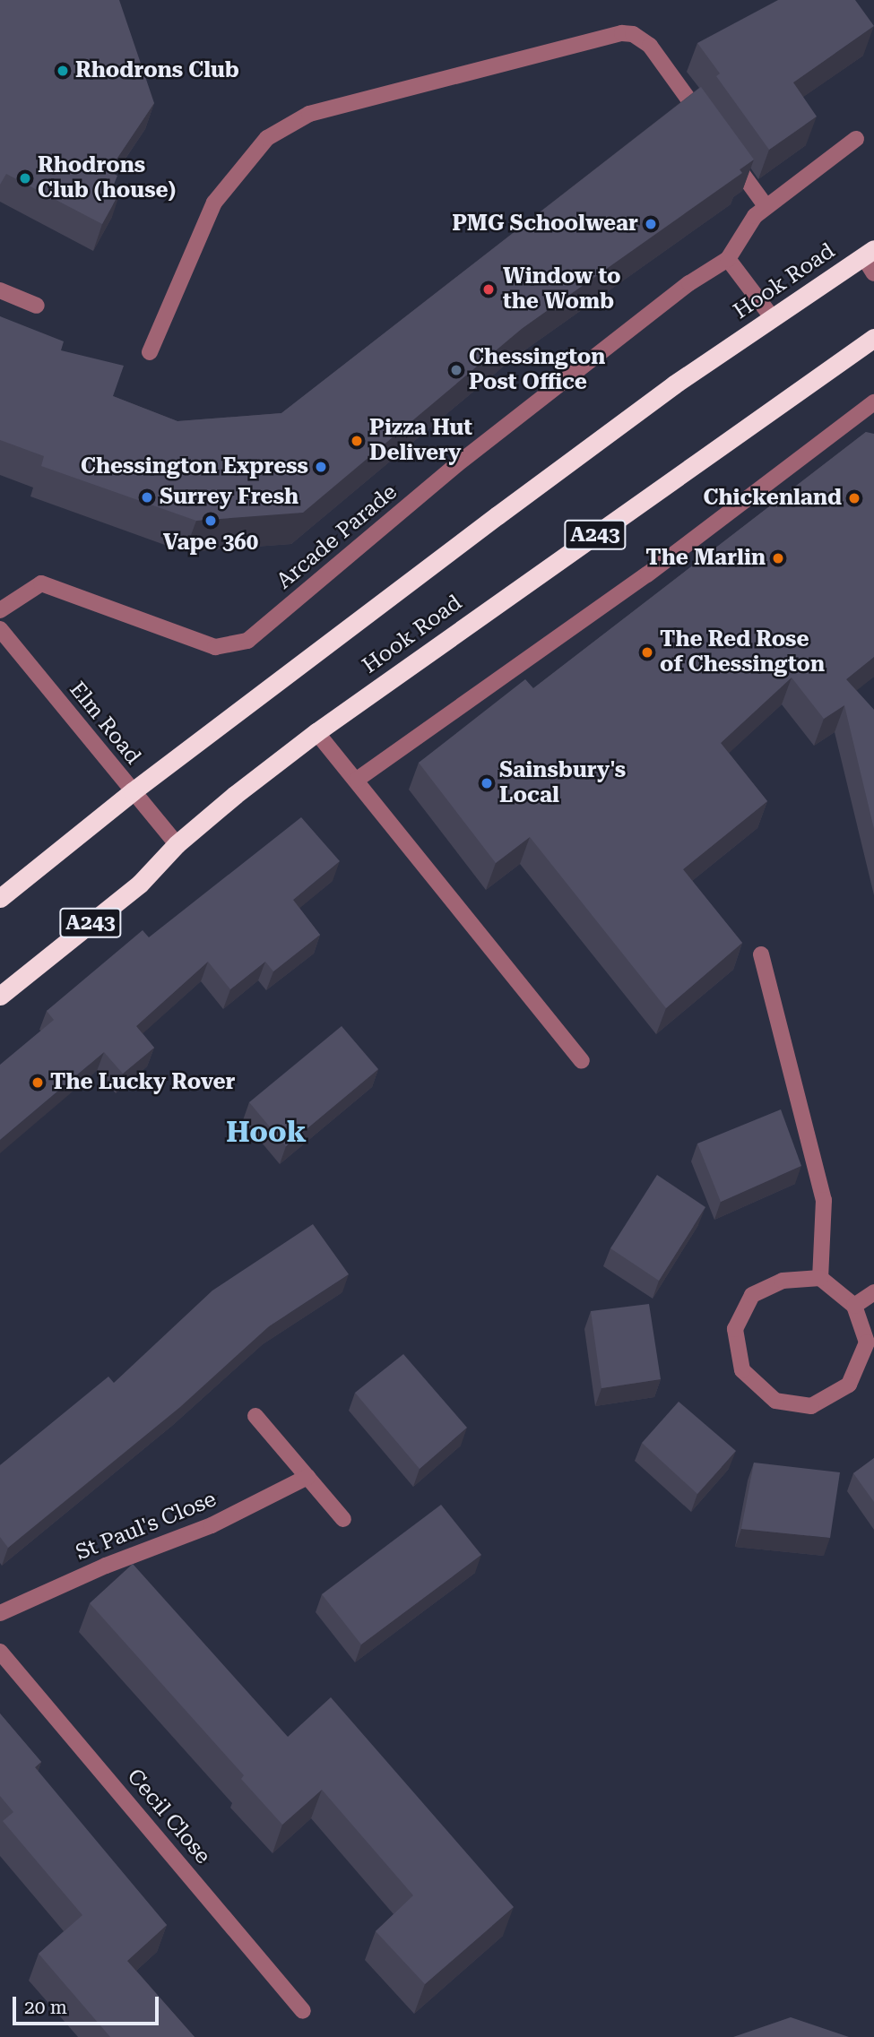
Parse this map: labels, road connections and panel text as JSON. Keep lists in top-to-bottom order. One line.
{"streets":{"highway":["Hook Road","A243"],"street":["Arcade Parade","Elm Road","St Paul's Close","Cecil Close"]},"crossings":[["Hook Road","Elm Road"]],"districts":["Hook"],"places":["Rhodrons Club","Rhodrons Club (house)","PMG Schoolwear","Window to the Womb","Chessington Post Office","Pizza Hut Delivery","Chessington Express","Surrey Fresh","Chickenland","Vape 360","The Marlin","The Red Rose of Chessington","Sainsbury's Local","The Lucky Rover"],"scale_bar":"20 m"}
